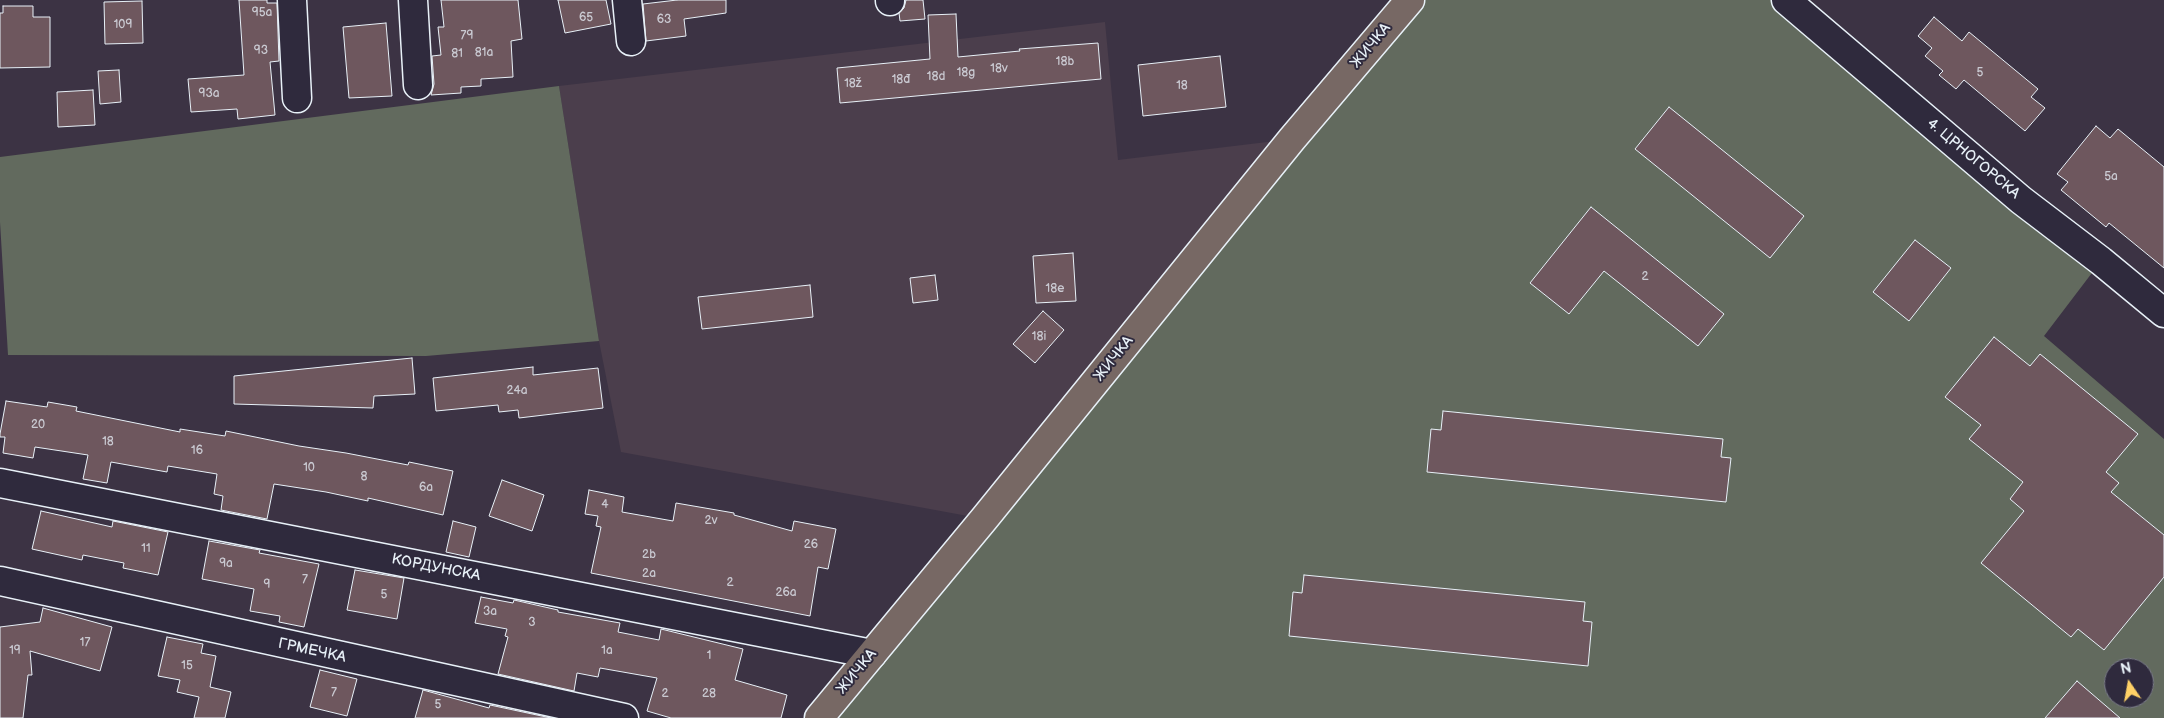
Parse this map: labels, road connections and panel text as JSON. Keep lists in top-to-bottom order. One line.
{"streets":{"main road":["ЖИЧКА"],"street":["4. ЦРНОГОРСКА","КОРДУНСКА","ГРМЕЧКА"]},"crossings":[["ЖИЧКА","КОРДУНСКА"]],"house_numbers":["95a","65","63","109","79","93","81a","81","18b","18v","18g","5","18d","18đ","18ž","18","93a","5a","2","18e","18i","24a","20","18","16","10","8","6a","4","2v","26","11","2b","9a","2a","7","2","9","26a","5","3a","3","17","19","1a","1","15","7","2","28","5"],"north":"top"}
